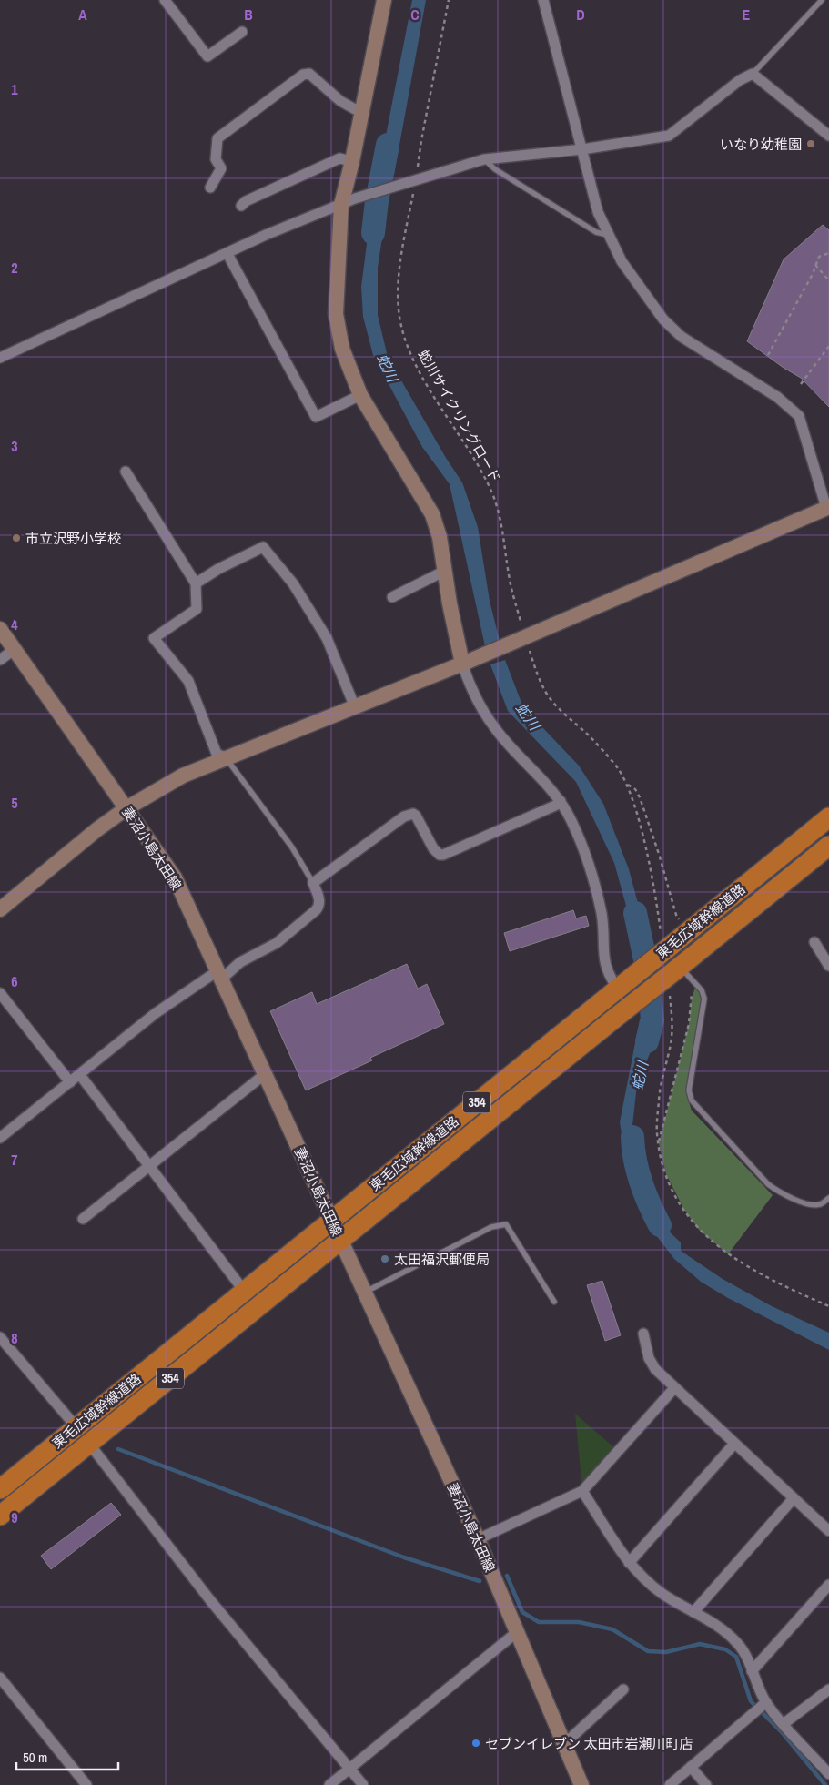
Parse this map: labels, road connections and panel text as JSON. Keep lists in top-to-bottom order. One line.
{"streets":{"highway":["東毛広域幹線道路","354"],"street":["妻沼小島太田線"],"path":["蛇川サイクリングロード"]},"crossings":[["妻沼小島太田線","東毛広域幹線道路"]],"water":["蛇川"],"places":["いなり幼稚園","市立沢野小学校","太田福沢郵便局","セブンイレブン 太田市岩瀬川町店"],"scale_bar":"50 m","grid":{"columns":["A","B","C","D","E"],"rows":["1","2","3","4","5","6","7","8","9"]}}
